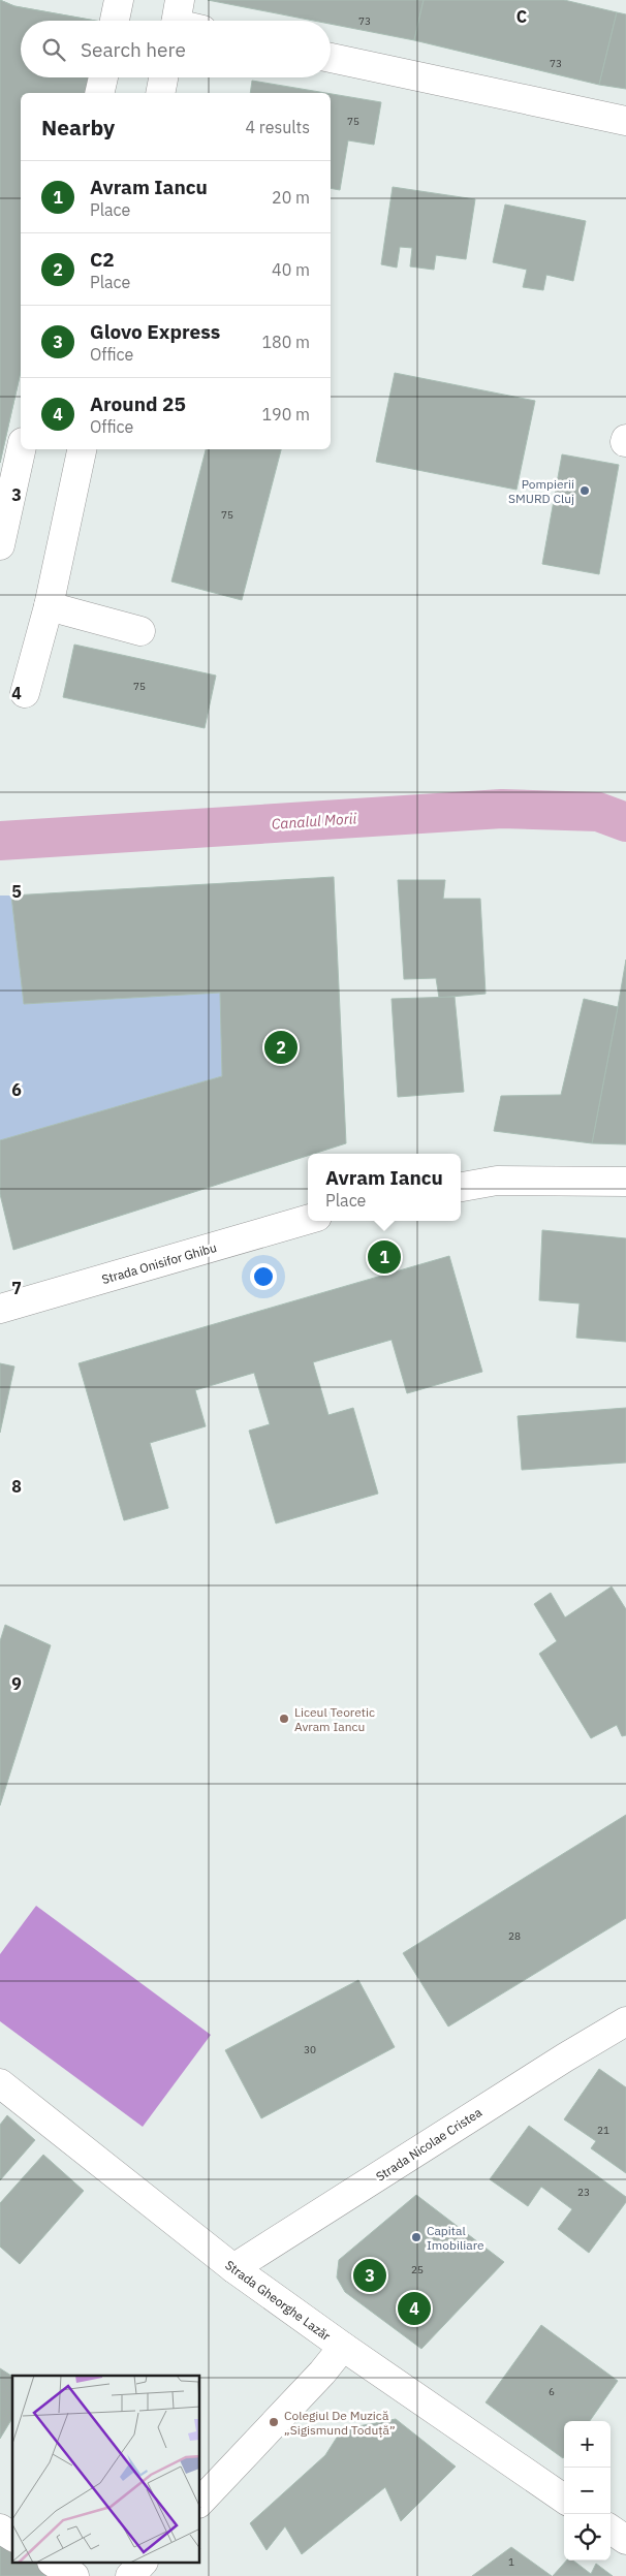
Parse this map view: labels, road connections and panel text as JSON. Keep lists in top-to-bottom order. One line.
{"streets":{"street":["Strada Onisifor Ghibu","Strada Nicolae Cristea","Strada Gheorghe Lazăr"]},"crossings":[["Strada Nicolae Cristea","Strada Gheorghe Lazăr"]],"water":["Canalul Morii"],"places":["Pompierii SMURD Cluj","Liceul Teoretic Avram Iancu","Capital Imobiliare","Colegiul De Muzică „Sigismund Toduță”"],"house_numbers":["73","73","75","75","75","28","30","21","23","25","6","1"],"page":{"search":"Search here","heading":["Nearby","4 results"],"list":[{"mark":"1","name":"Avram Iancu","note":"Place","value":"20 m"},{"mark":"2","name":"C2","note":"Place","value":"40 m"},{"mark":"3","name":"Glovo Express","note":"Office","value":"180 m"},{"mark":"4","name":"Around 25","note":"Office","value":"190 m"}],"pins":["2","1","3","4"],"popup":["Avram Iancu","Place"],"map_buttons":["+","−"]},"grid":{"columns":["C"],"rows":["3","4","5","6","7","8","9"]}}
